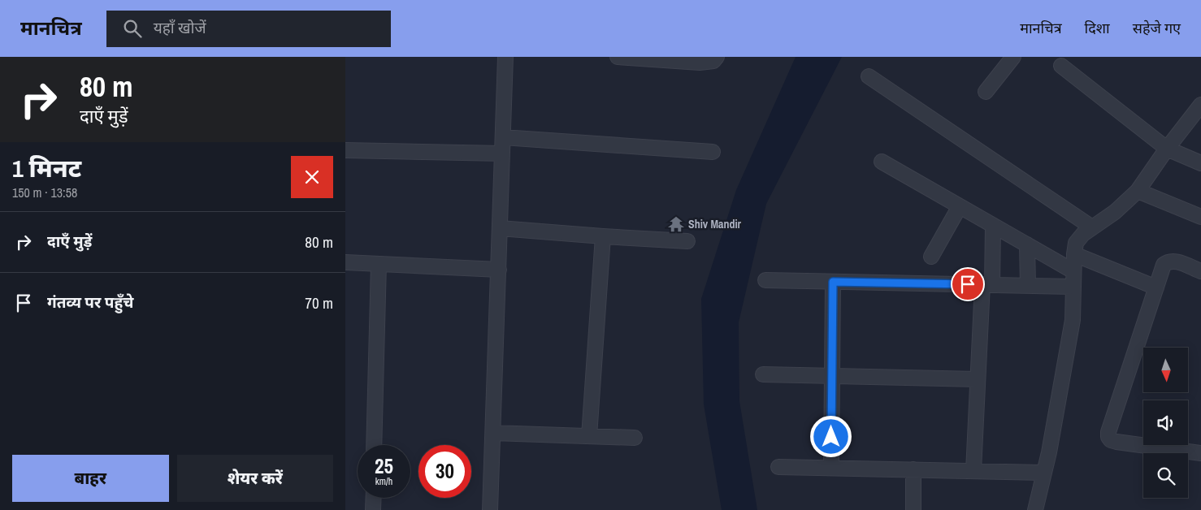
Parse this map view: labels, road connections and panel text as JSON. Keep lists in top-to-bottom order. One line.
{"places":{"temple":["Shiv Mandir"]},"north":"bottom","page":{"header":"मानचित्र","search":"यहाँ खोजें","nav":["मानचित्र","दिशा","सहेजे गए"],"turn":["80 m","दाएँ मुड़ें"],"heading":["1 मिनट","150 m · 13:58"],"list":[{"name":"दाएँ मुड़ें","value":"80 m"},{"name":"गंतव्य पर पहुँचे","value":"70 m"}],"speed":"25 km/h","limit":"30","buttons":["बाहर","शेयर करें"]}}
